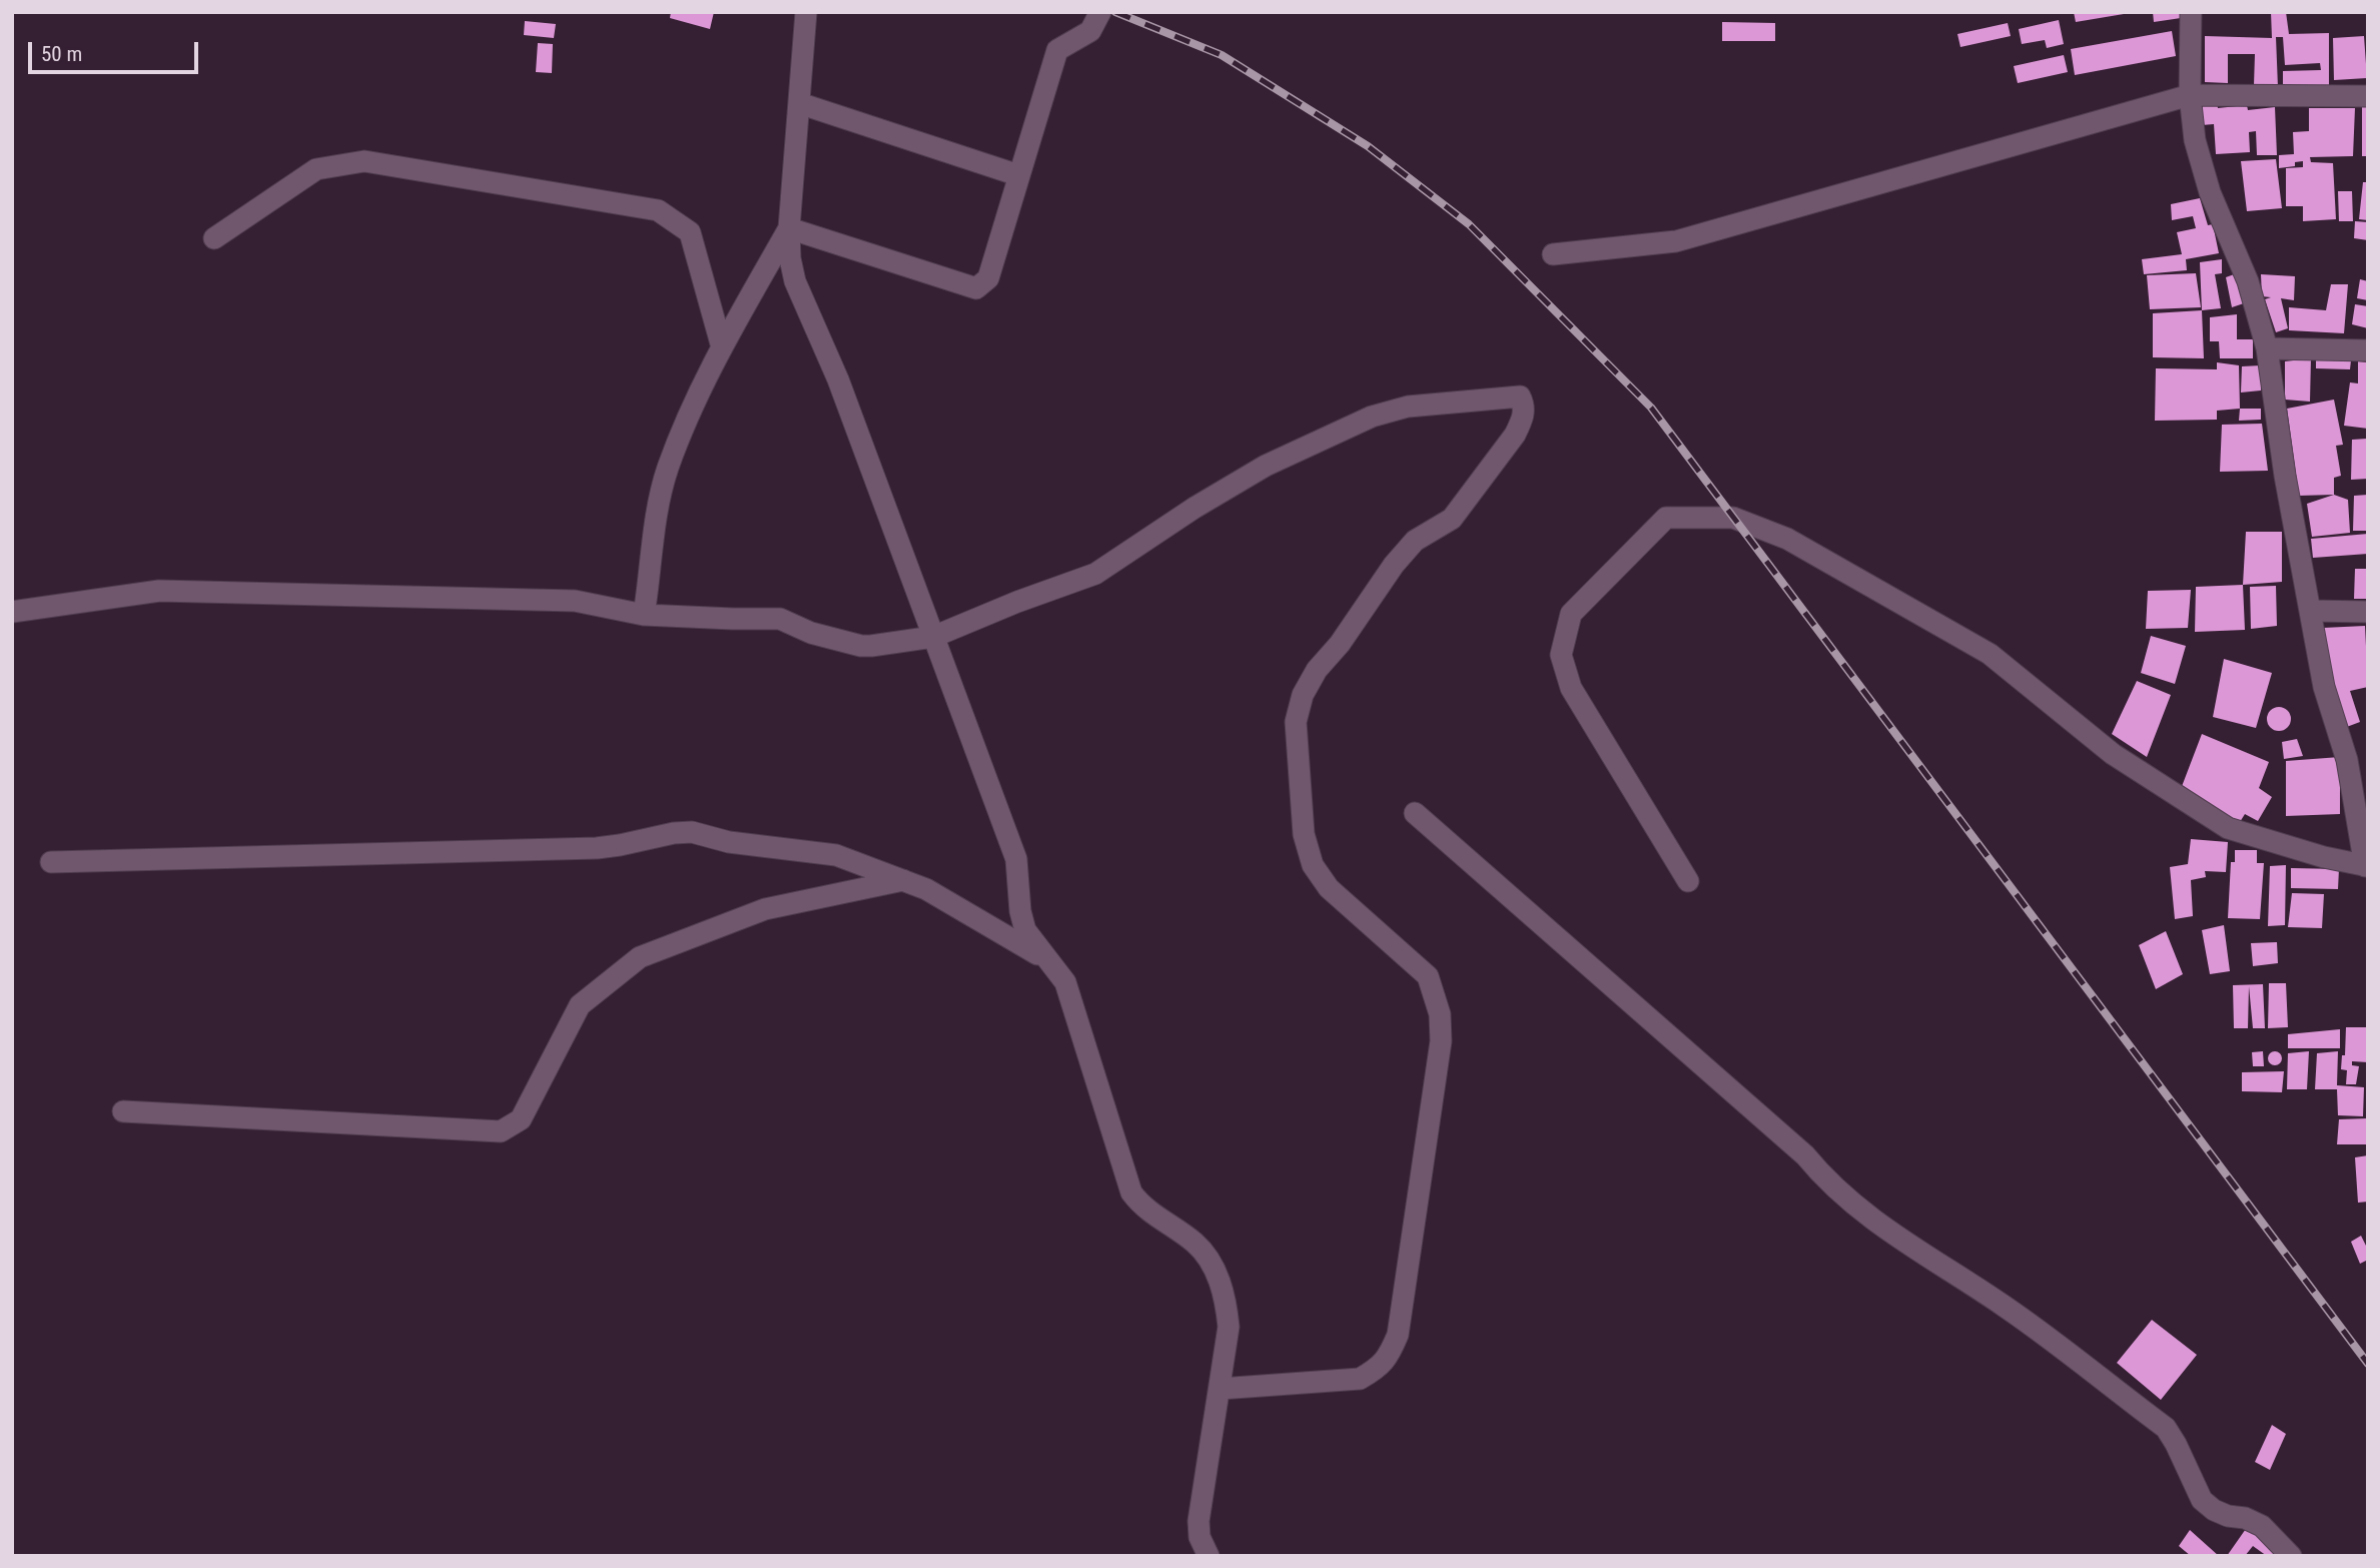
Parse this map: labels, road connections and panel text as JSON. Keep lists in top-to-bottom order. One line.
{"scale_bar":"50 m"}
